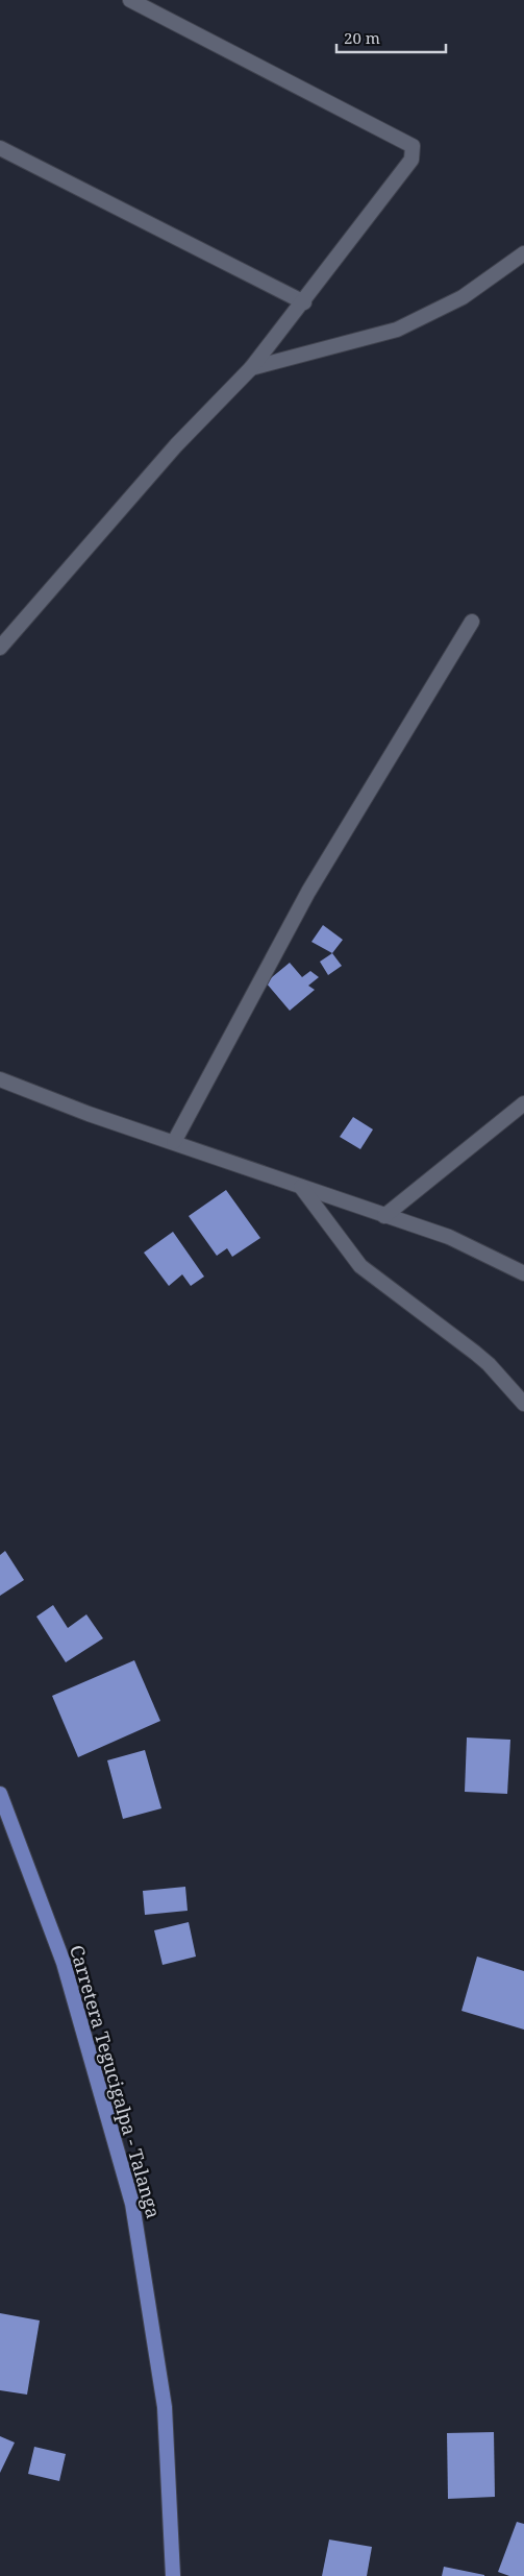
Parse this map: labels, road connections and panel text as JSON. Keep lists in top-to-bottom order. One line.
{"streets":{"main road":["Carretera Tegucigalpa - Talanga"]},"scale_bar":"20 m"}
